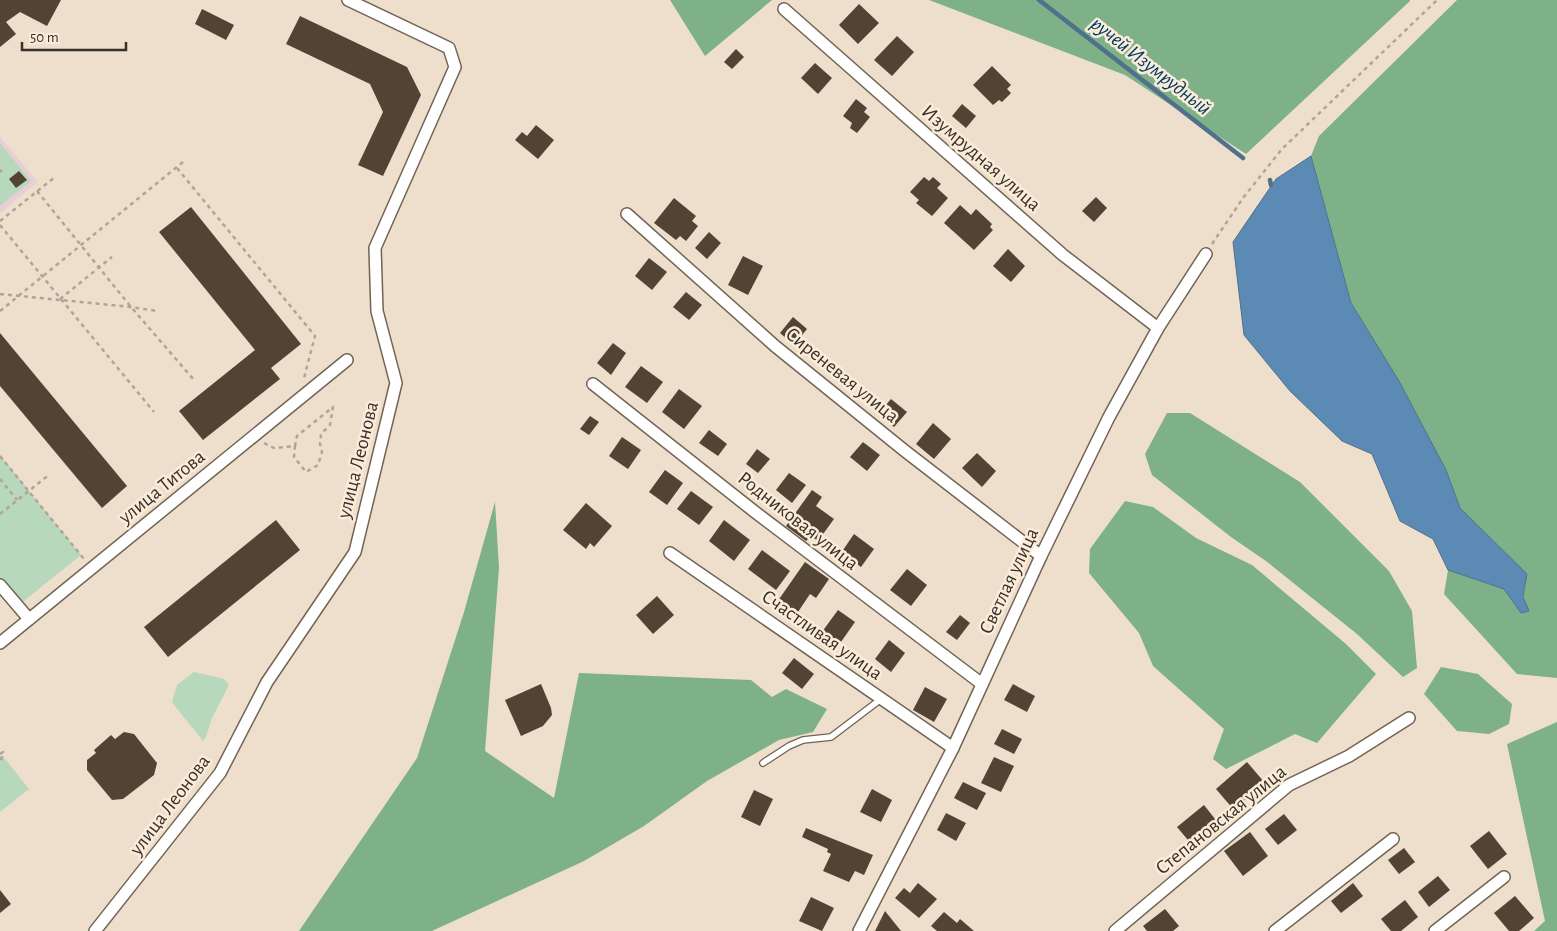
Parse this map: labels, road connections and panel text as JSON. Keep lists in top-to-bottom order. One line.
{"streets":{"street":["Изумрудная улица","Сиреневая улица","улица Леонова","улица Титова","Родниковая улица","Светлая улица","Счастливая улица","Степановская улица"]},"crossings":[["Изумрудная улица","Светлая улица"],["Сиреневая улица","Светлая улица"],["Родниковая улица","Светлая улица"],["Светлая улица","Счастливая улица"]],"water":["ручей Изумрудный"],"scale_bar":"50 m"}
